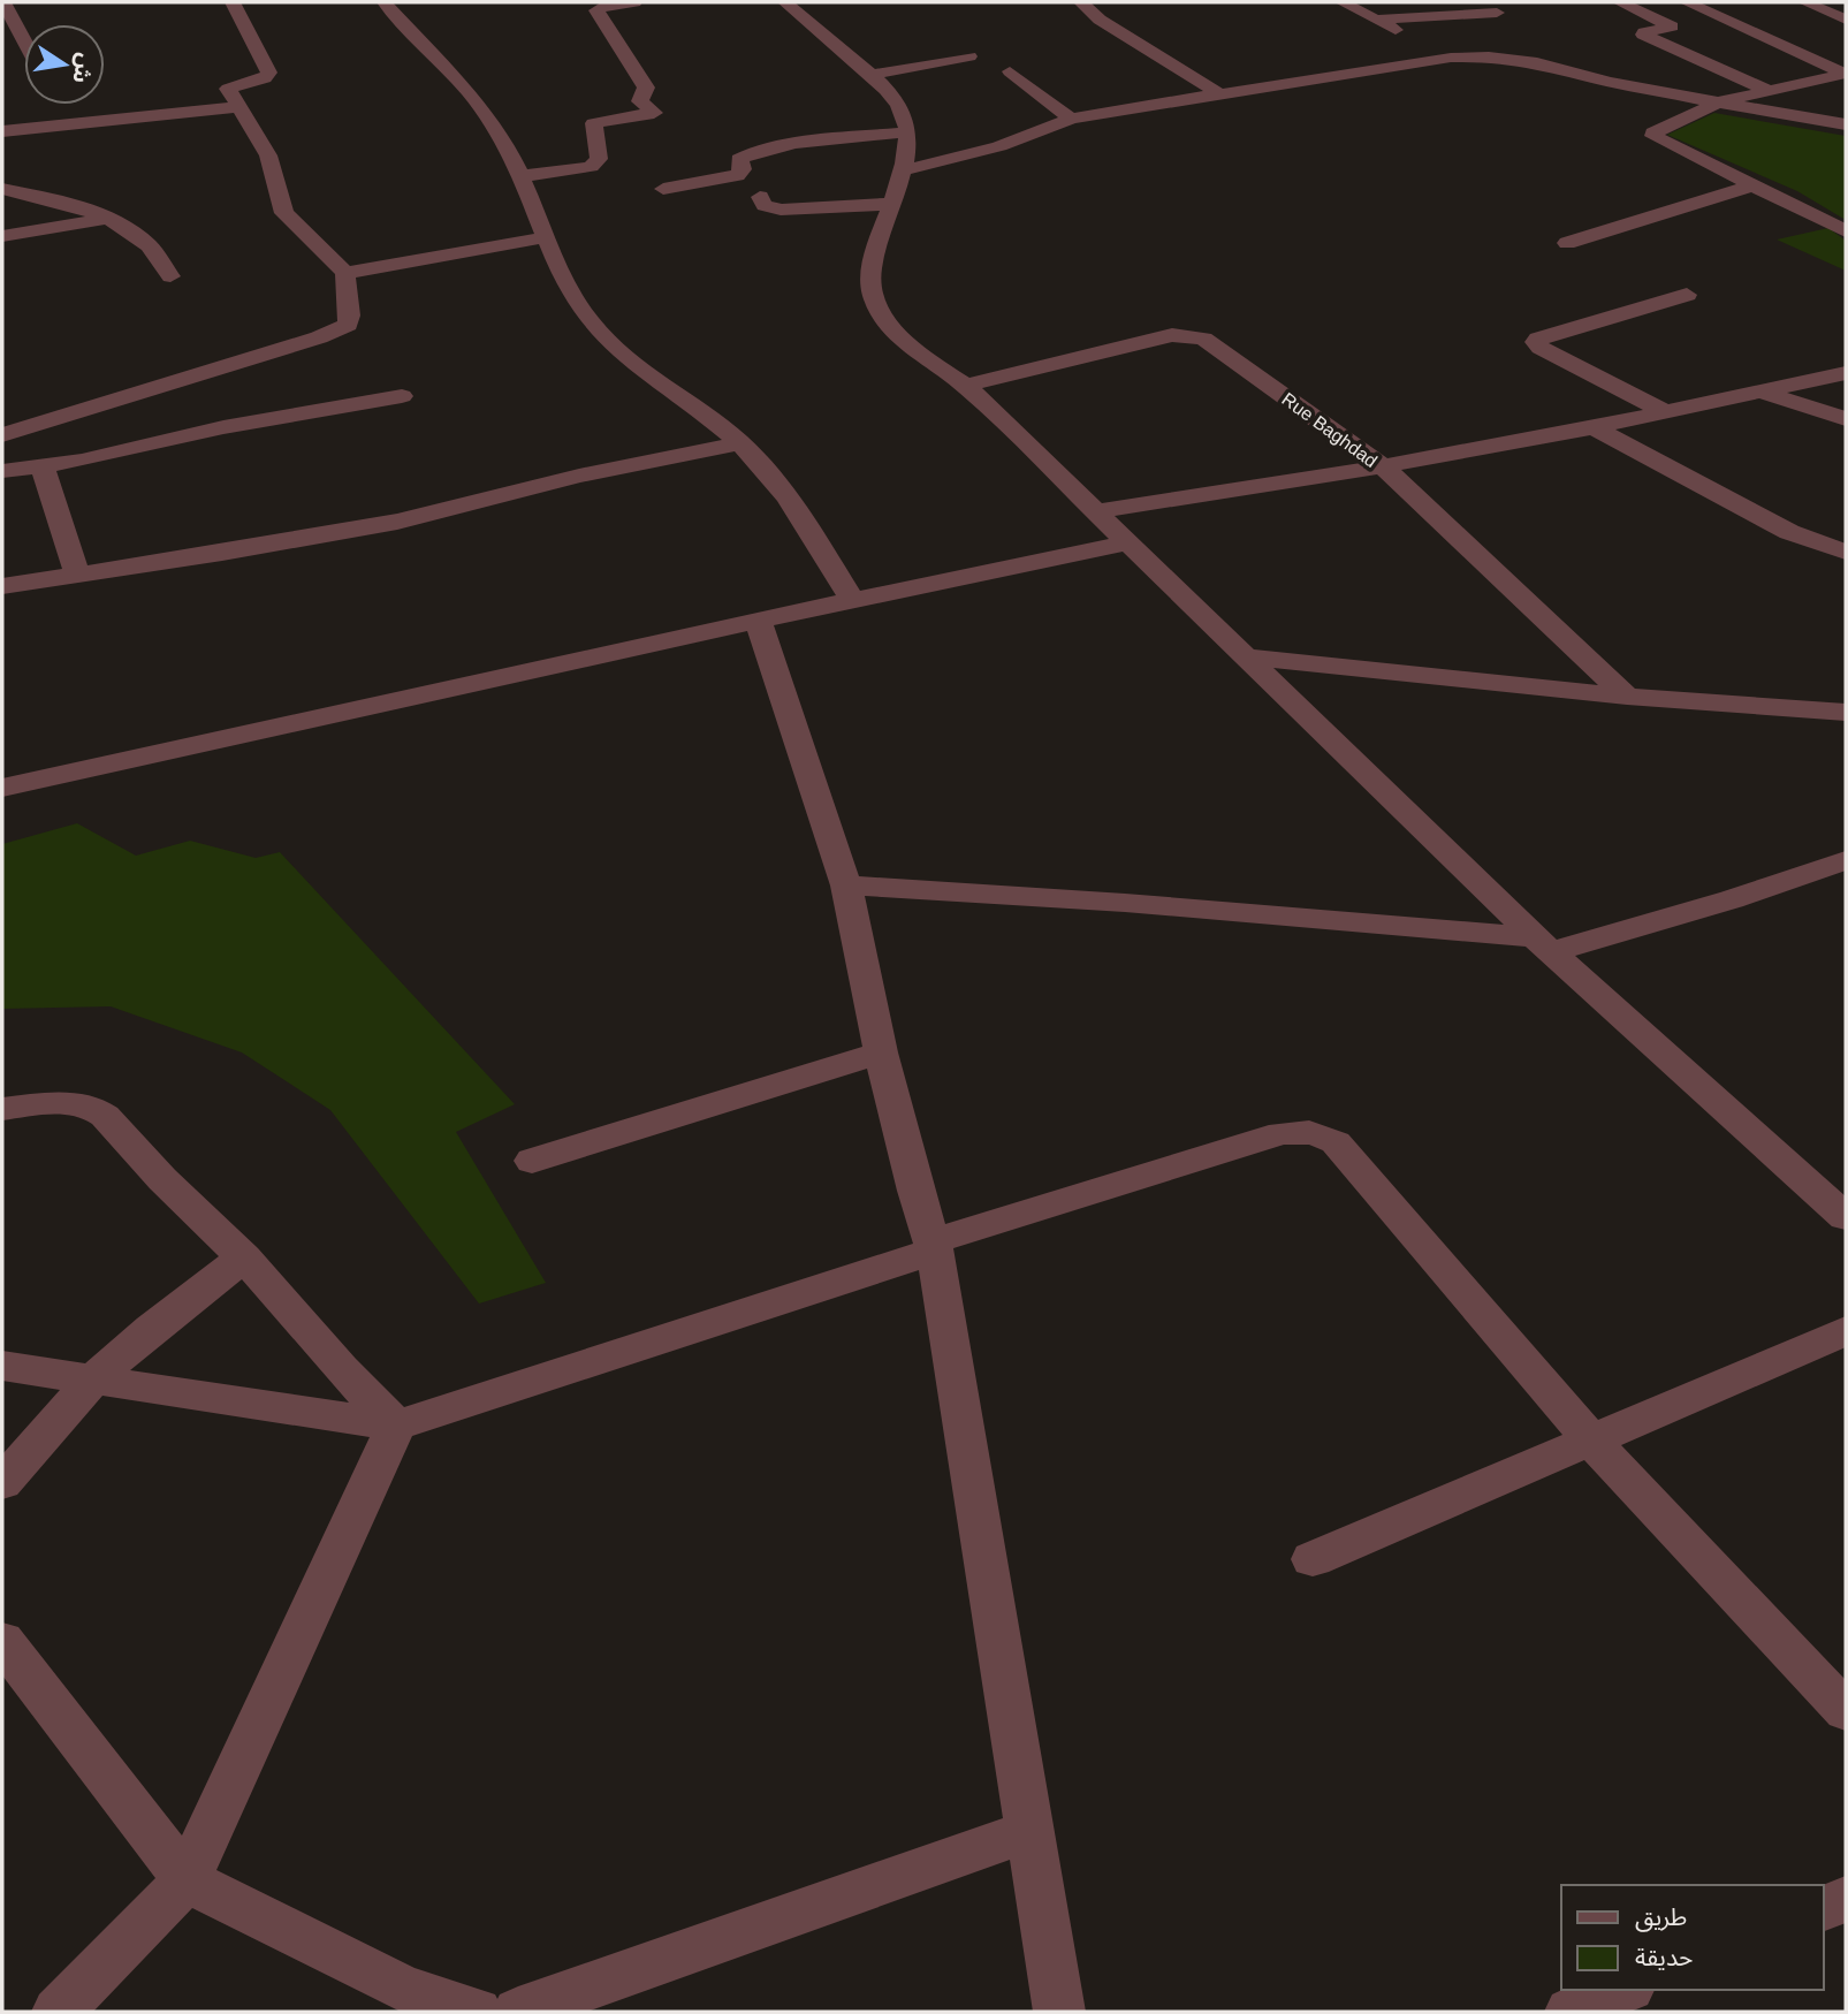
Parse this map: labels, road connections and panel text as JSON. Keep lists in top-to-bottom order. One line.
{"streets":{"street":["Rue Baghdad"]},"legend":["طريق","حديقة"],"north":"right"}
